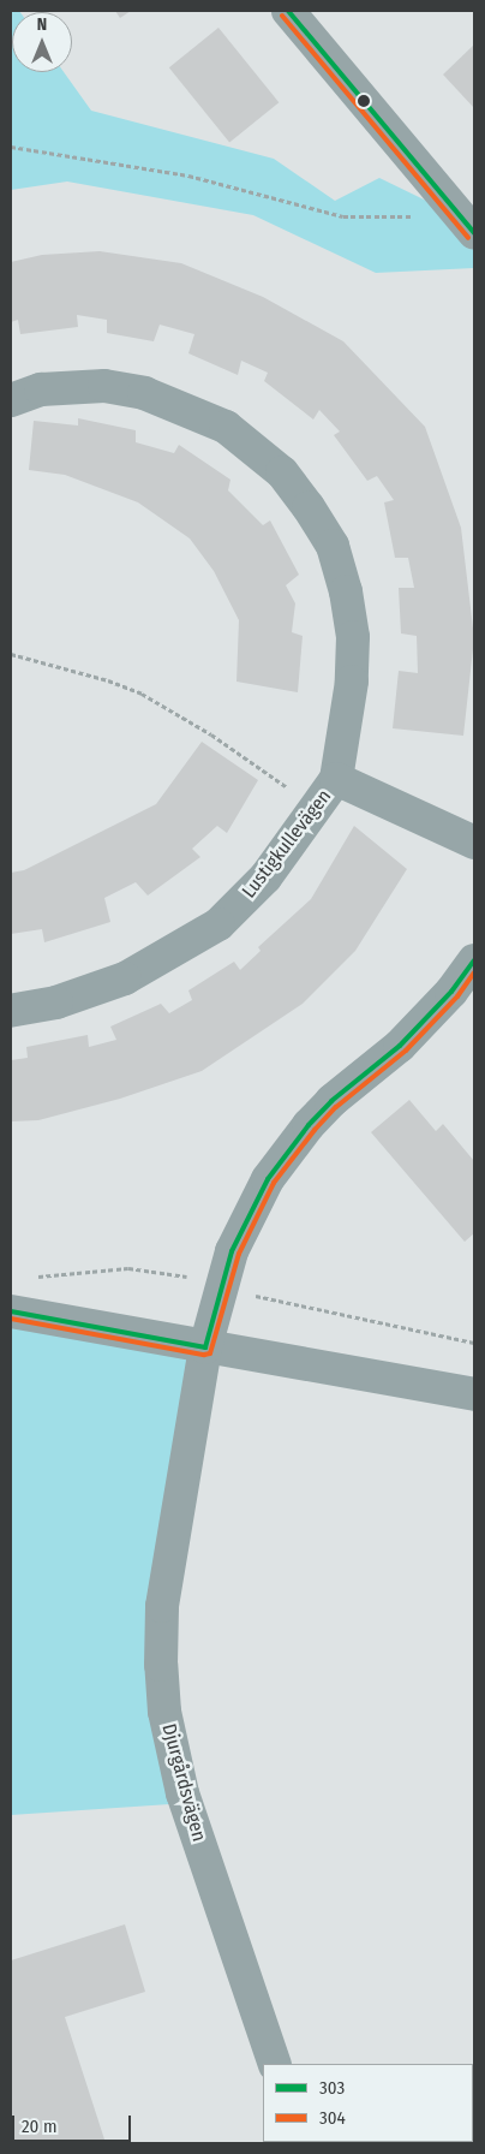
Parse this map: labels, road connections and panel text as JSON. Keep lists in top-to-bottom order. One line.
{"streets":{"street":["Lustigkullevägen","Djurgårdsvägen"]},"lines":["transit line 303","transit line 304"],"legend":["303","304"],"scale_bar":"20 m","north":"top"}
